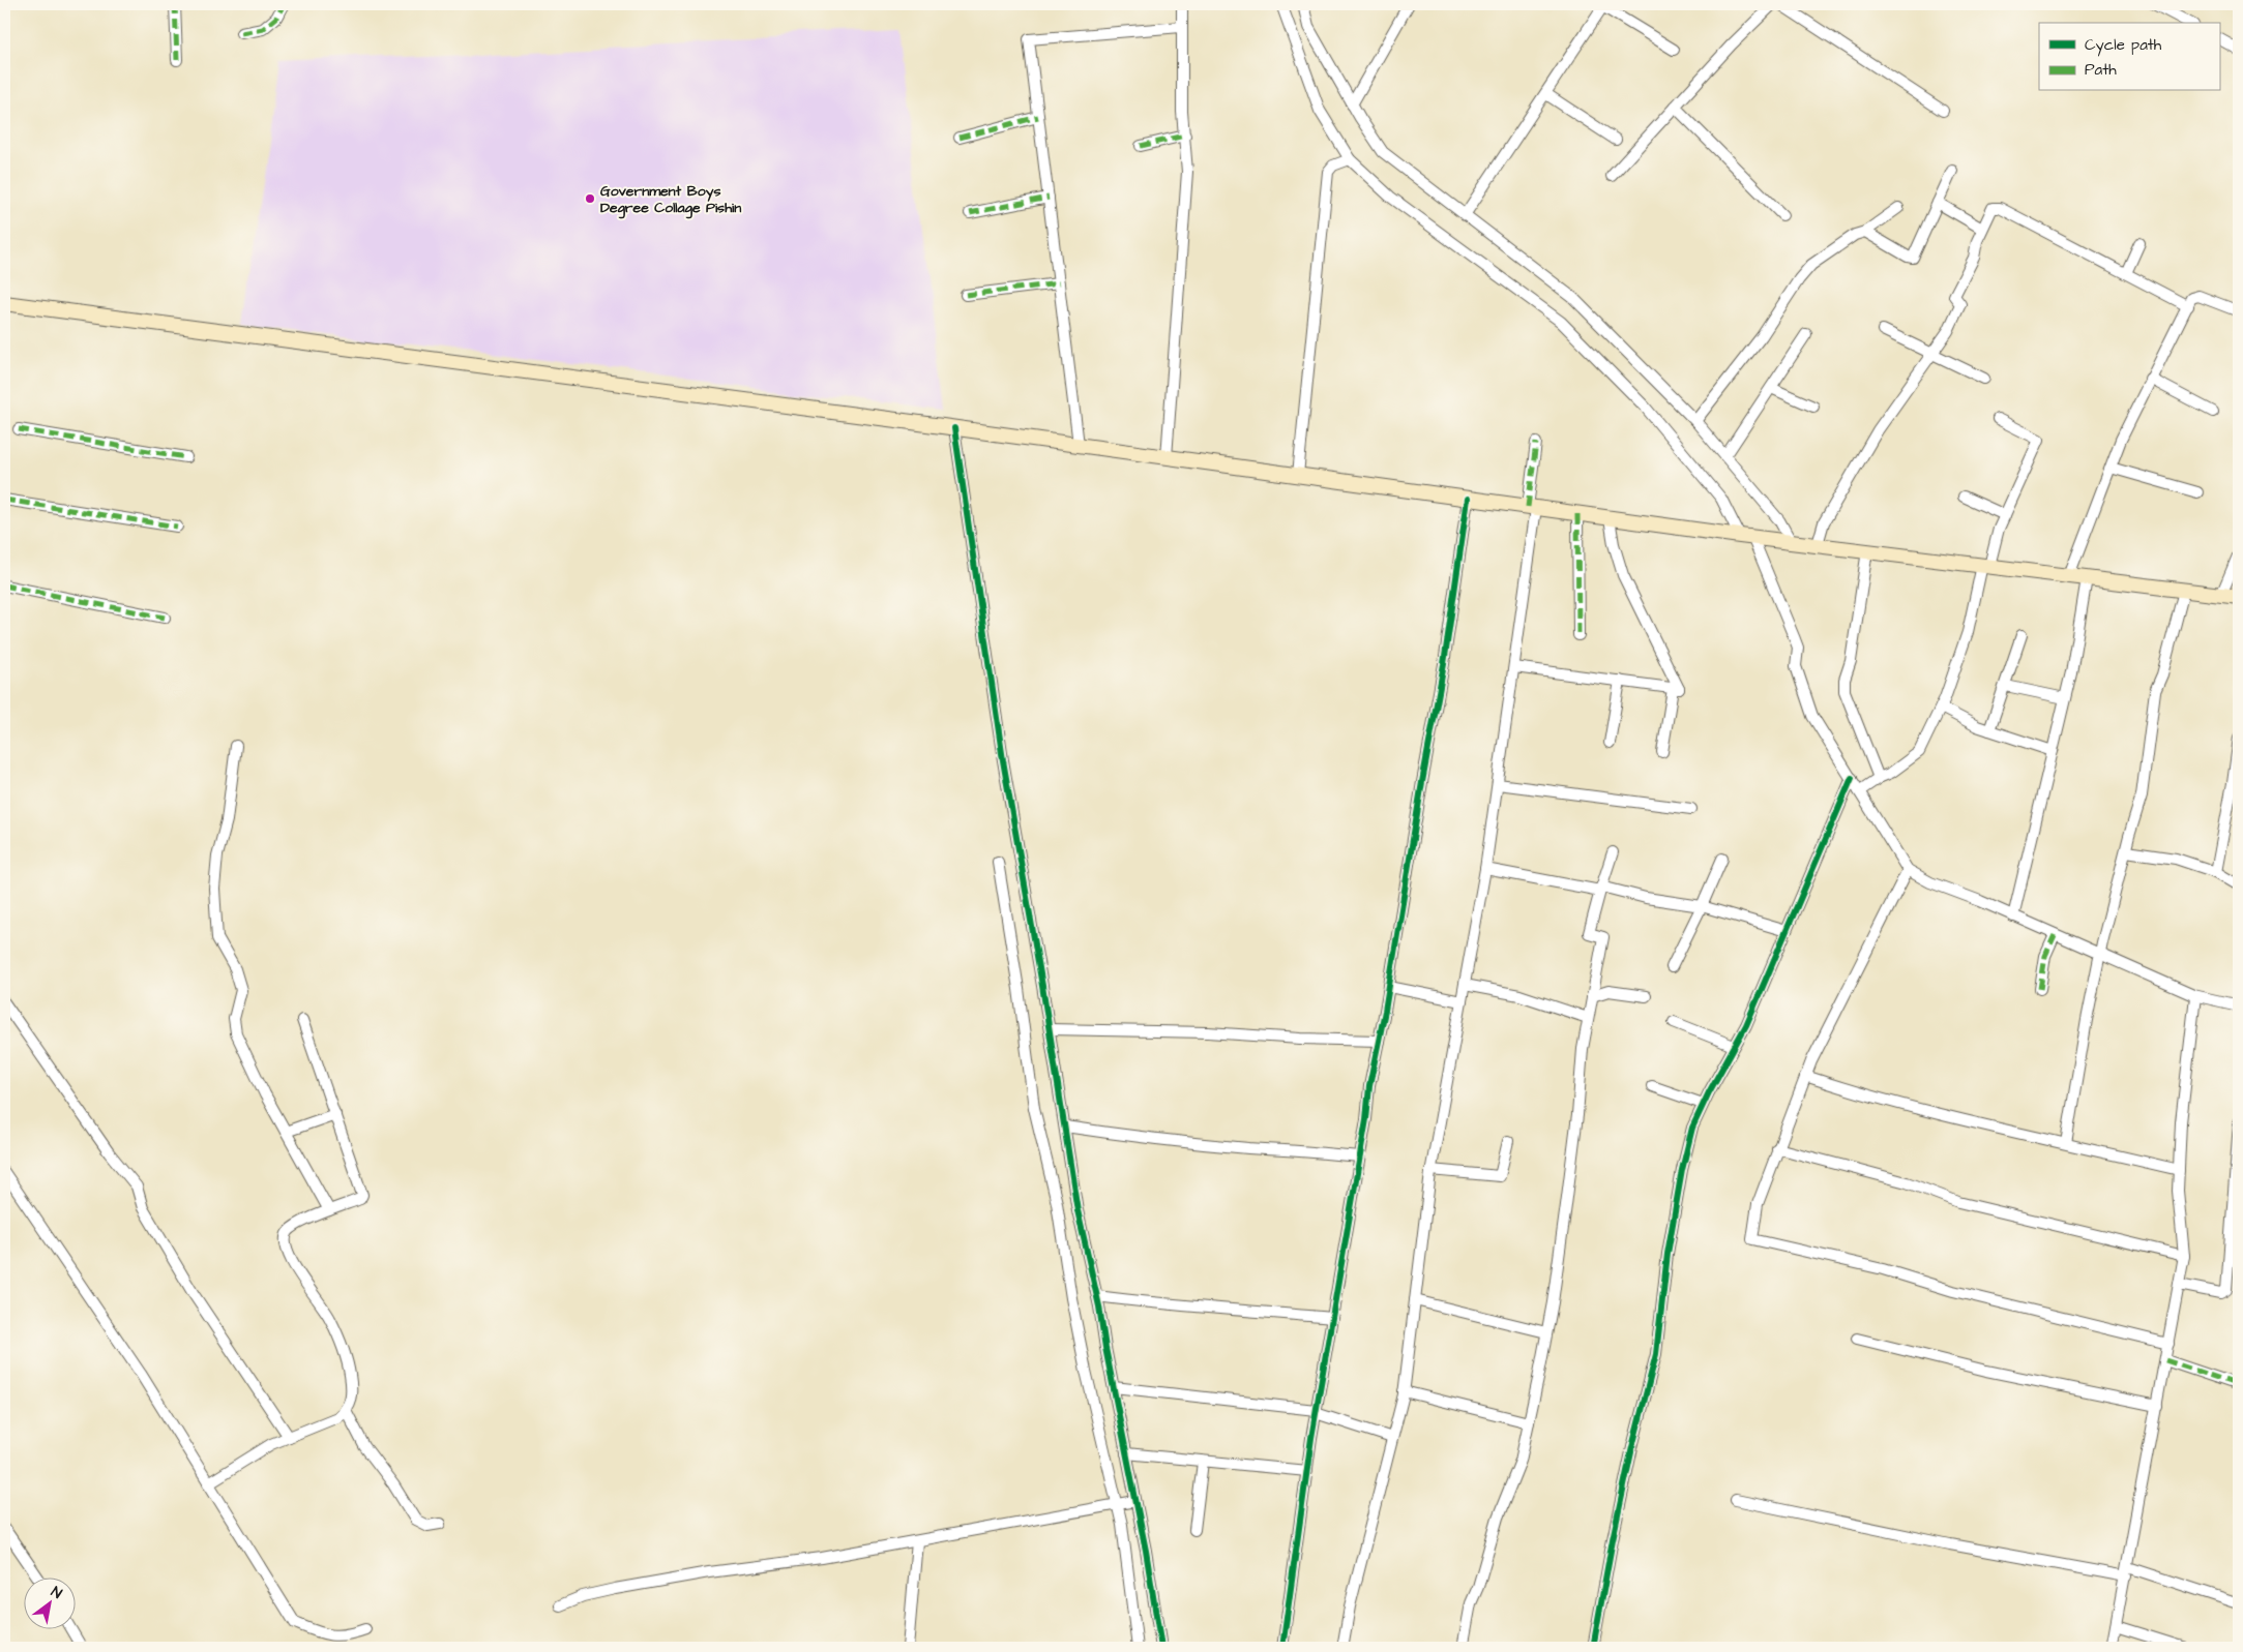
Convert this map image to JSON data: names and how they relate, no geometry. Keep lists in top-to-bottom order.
{
  "places": ["Government Boys Degree Collage Pishin"],
  "legend": ["Cycle path", "Path"],
  "north": "top right"
}
